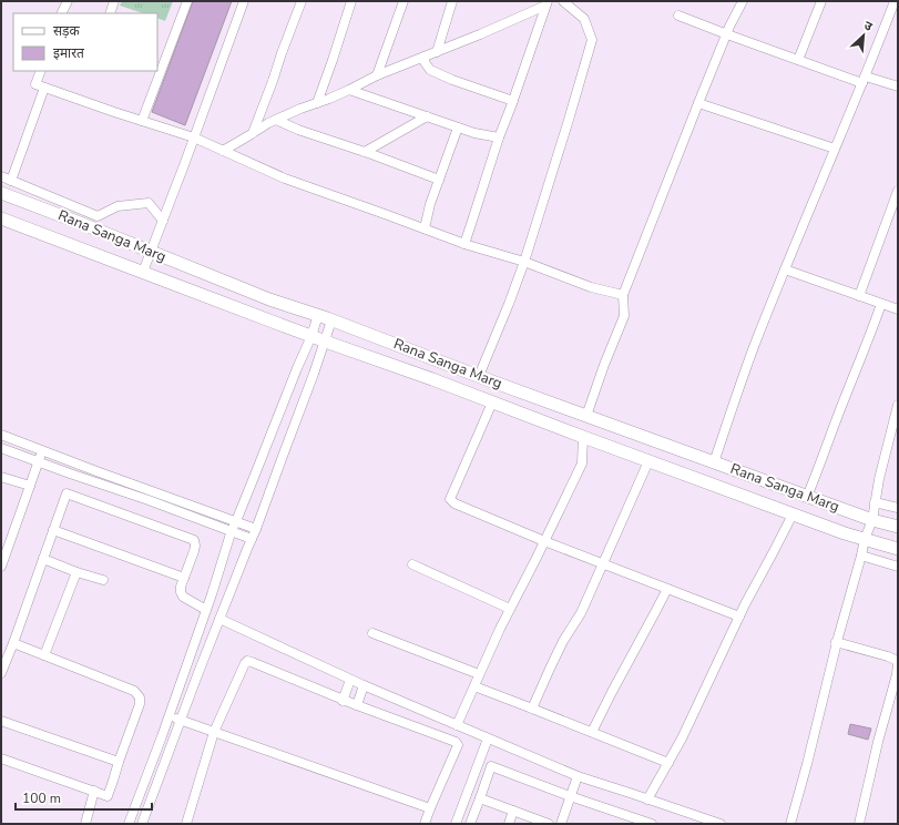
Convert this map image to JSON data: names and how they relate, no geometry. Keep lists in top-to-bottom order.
{
  "streets": {
    "main road": ["Rana Sanga Marg"]
  },
  "legend": ["सड़क", "इमारत"],
  "scale_bar": "100 m",
  "north": "top right"
}
